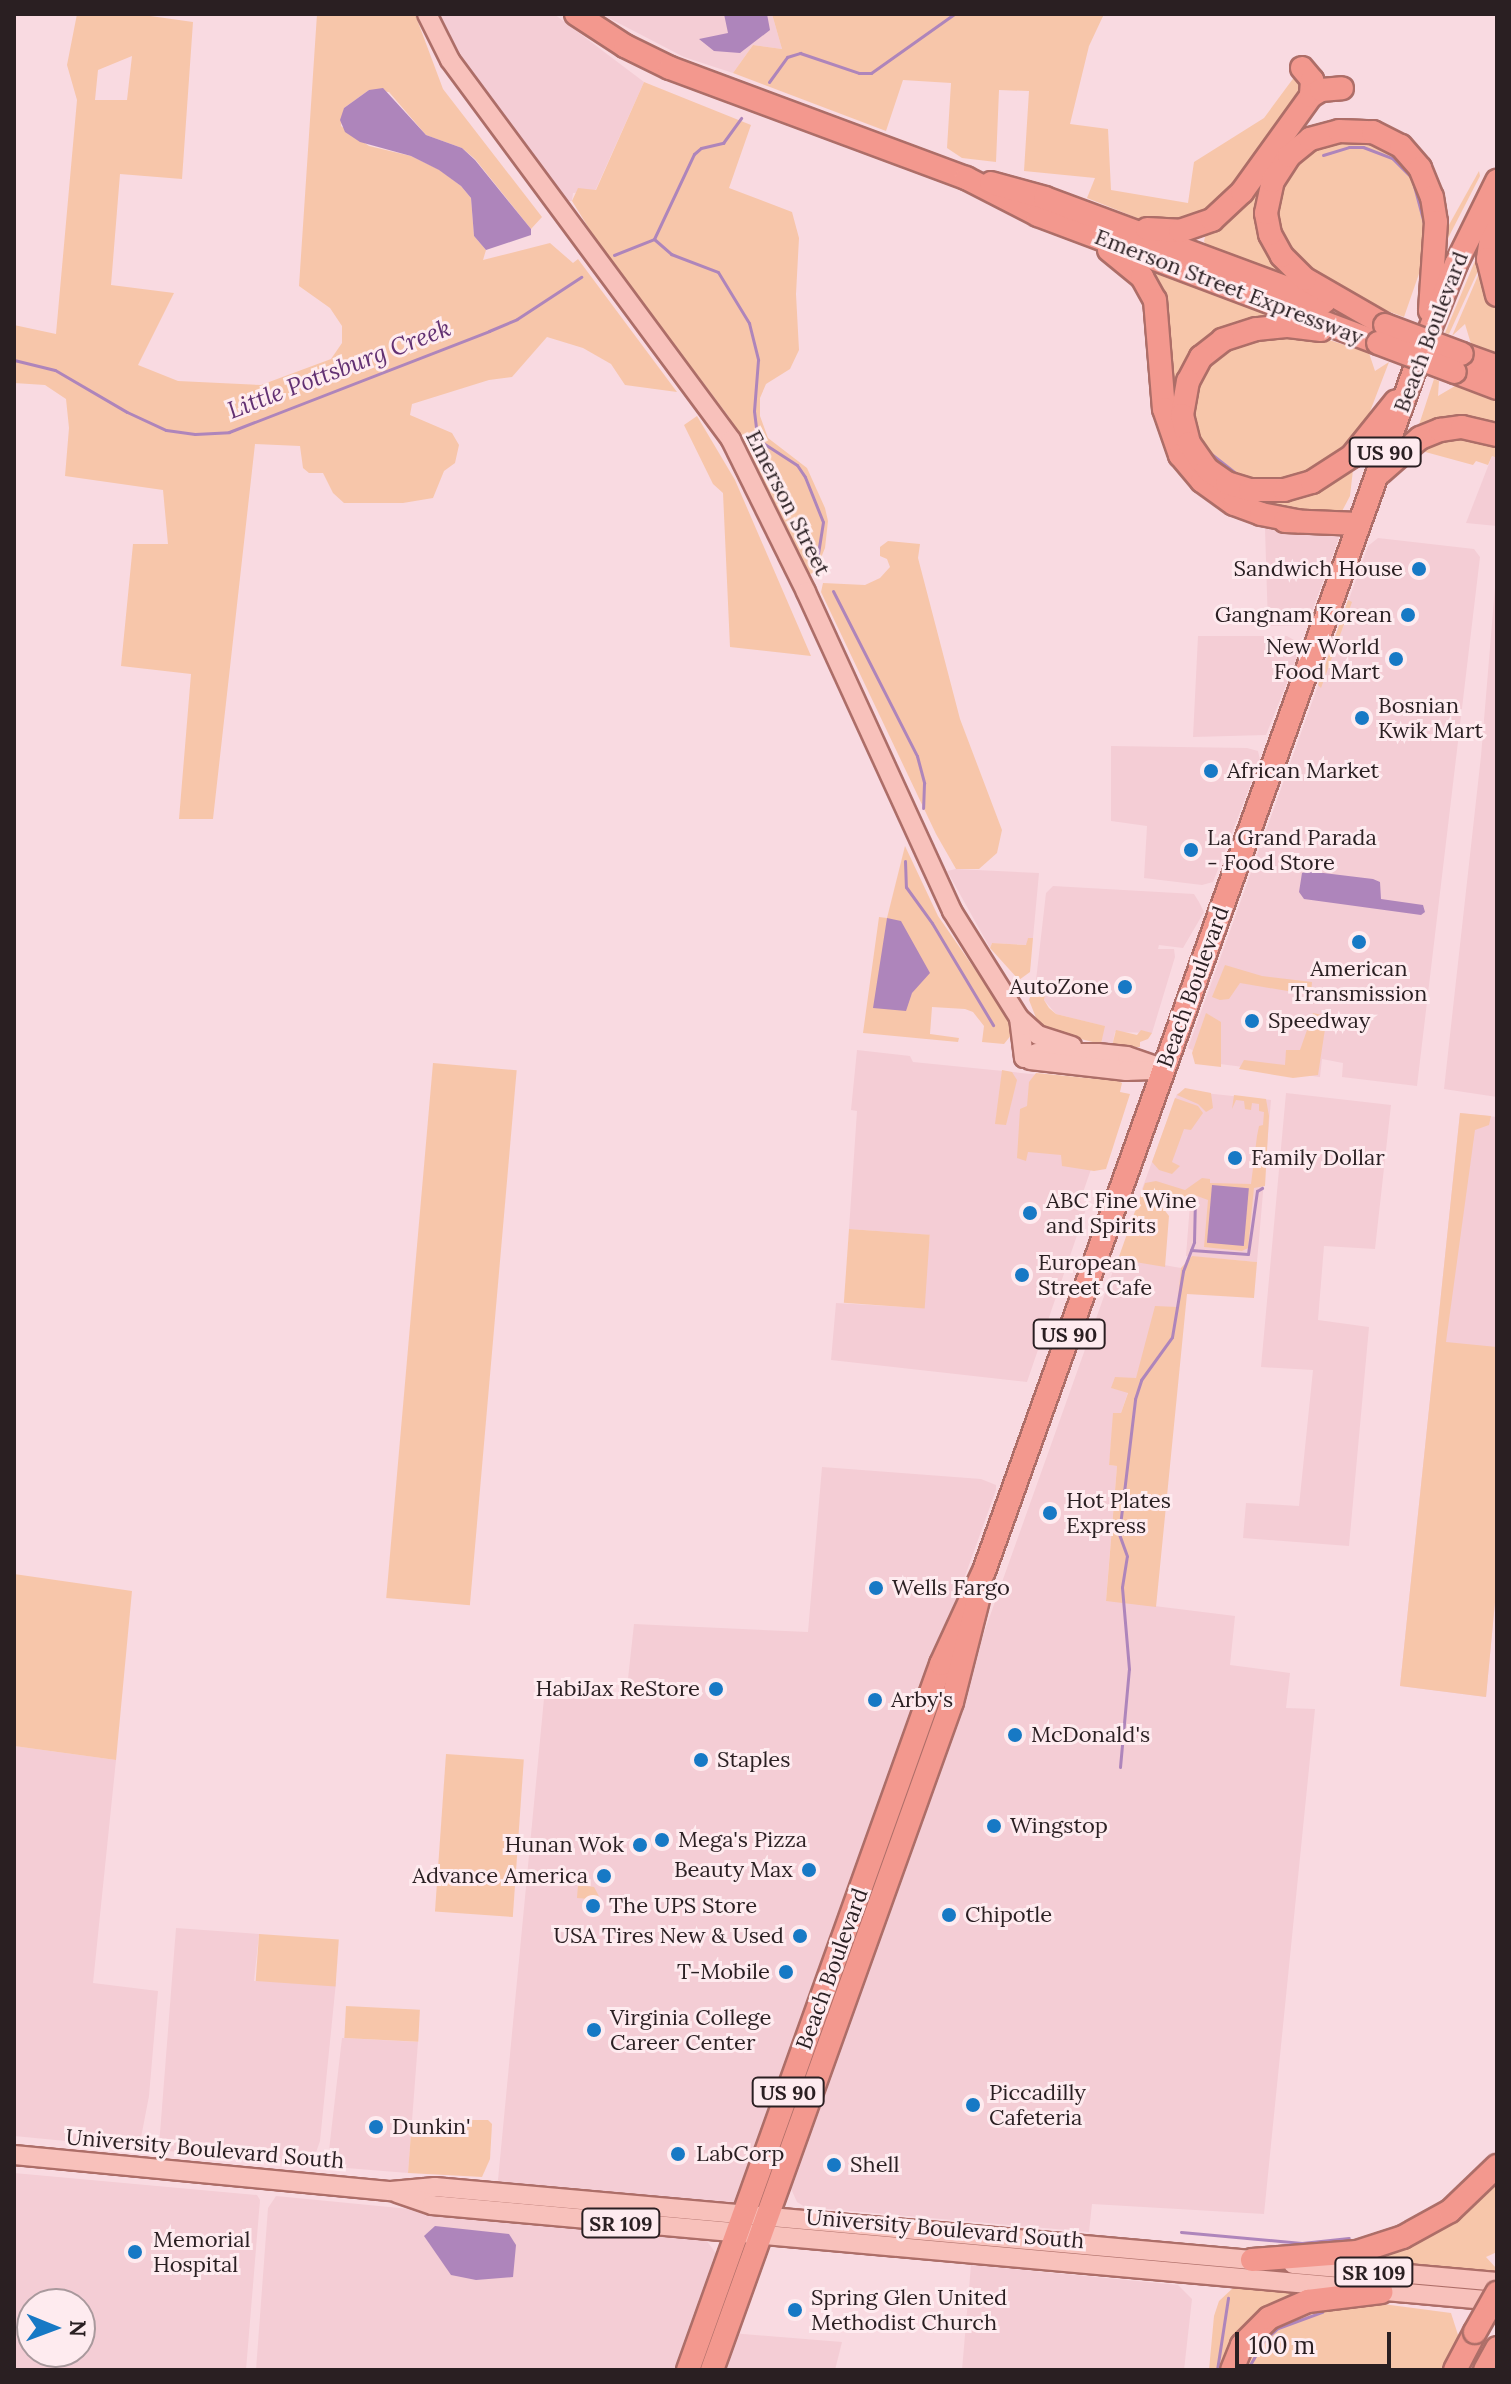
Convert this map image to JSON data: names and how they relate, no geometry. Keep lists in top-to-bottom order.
{
  "streets": {
    "highway": ["Emerson Street Expressway", "Beach Boulevard", "US 90"],
    "main road": ["Emerson Street", "University Boulevard South", "SR 109"]
  },
  "crossings": [
    ["Beach Boulevard", "University Boulevard South"]
  ],
  "water": ["Little Pottsburg Creek"],
  "places": [
    "Sandwich House",
    "Gangnam Korean",
    "New World Food Mart",
    "Bosnian Kwik Mart",
    "African Market",
    "La Grand Parada - Food Store",
    "American Transmission",
    "AutoZone",
    "Speedway",
    "Family Dollar",
    "ABC Fine Wine and Spirits",
    "European Street Cafe",
    "Hot Plates Express",
    "Wells Fargo",
    "HabiJax ReStore",
    "Arby's",
    "McDonald's",
    "Staples",
    "Wingstop",
    "Mega's Pizza",
    "Hunan Wok",
    "Beauty Max",
    "Advance America",
    "The UPS Store",
    "Chipotle",
    "USA Tires New & Used",
    "T-Mobile",
    "Virginia College Career Center",
    "Piccadilly Cafeteria",
    "Dunkin'",
    "LabCorp",
    "Shell",
    "Memorial Hospital",
    "Spring Glen United Methodist Church"
  ],
  "scale_bar": "100 m",
  "north": "right"
}
